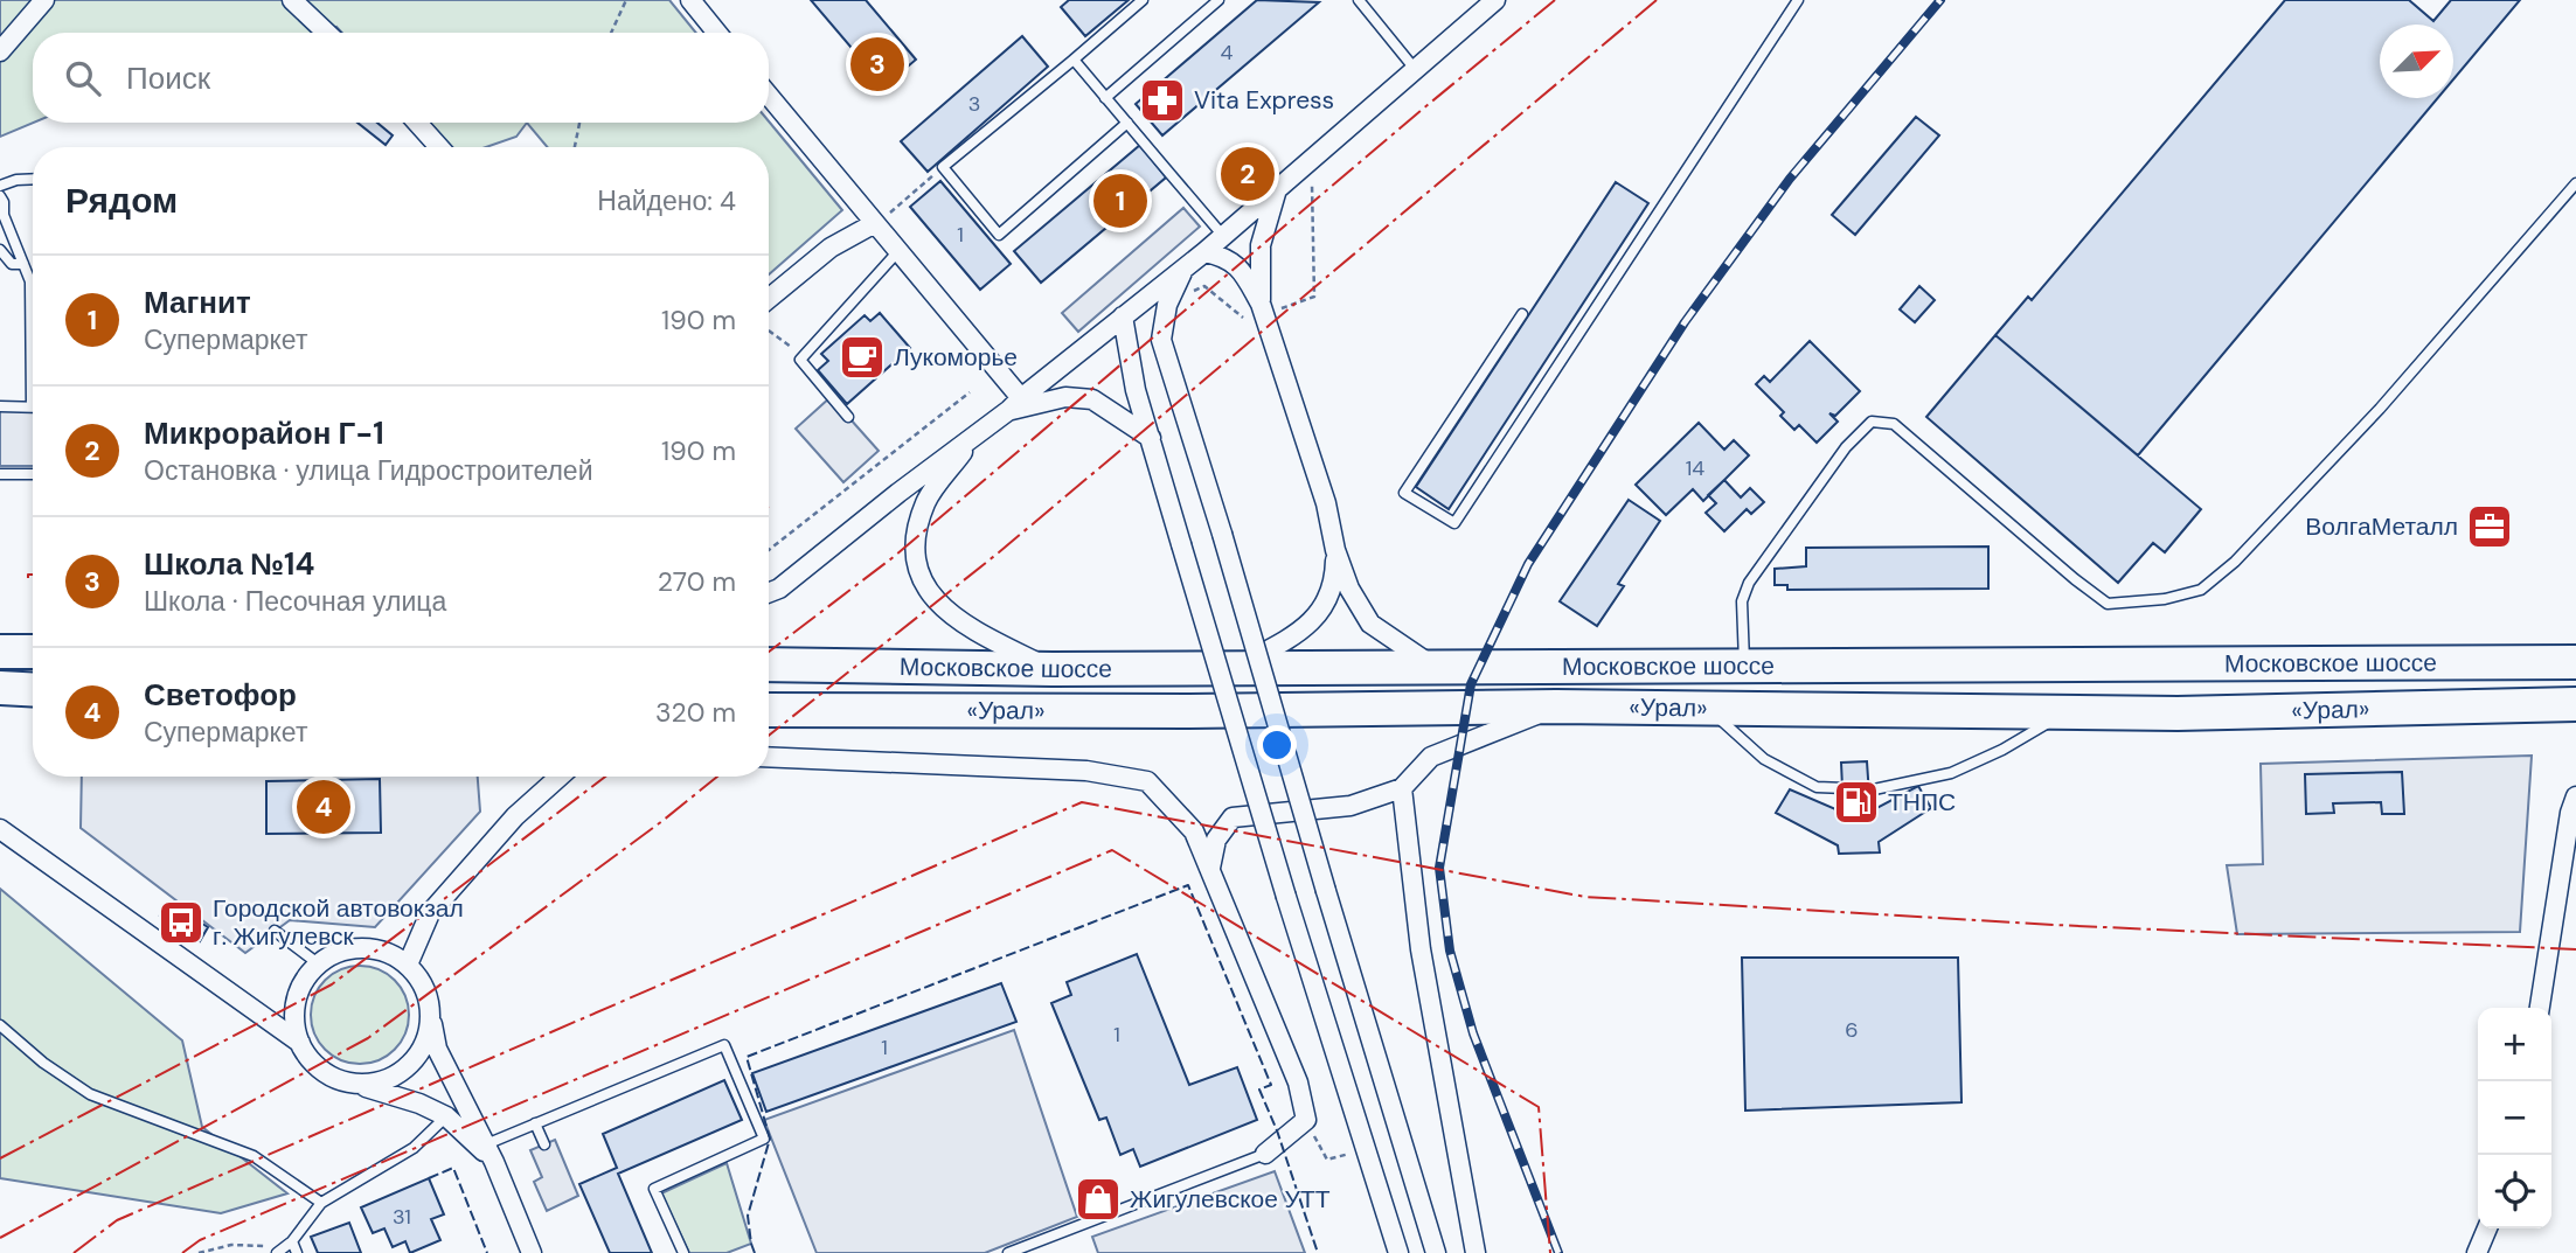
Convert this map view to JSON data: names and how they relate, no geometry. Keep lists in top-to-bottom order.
{
  "streets": {
    "highway": ["Московское шоссе", "«Урал»"]
  },
  "places": {
    "pharmacy": ["Vita Express"],
    "cafe": ["Лукоморье"],
    "office": ["ВолгаМеталл"],
    "fuel station": ["ТНПС"],
    "bus stop": ["Городской автовокзал г. Жигулевск"],
    "shop": ["Жигулевское УТТ"]
  },
  "house_numbers": [
    "4",
    "3",
    "1",
    "14",
    "6",
    "1",
    "1",
    "31"
  ],
  "north": "top right",
  "page": {
    "pins": [
      "3",
      "2",
      "1",
      "4"
    ],
    "search": "Поиск",
    "heading": ["Рядом", "Найдено: 4"],
    "list": [
      {
        "mark": "1",
        "name": "Магнит",
        "note": "Супермаркет",
        "value": "190 m"
      },
      {
        "mark": "2",
        "name": "Микрорайон Г-1",
        "note": "Остановка · улица Гидростроителей",
        "value": "190 m"
      },
      {
        "mark": "3",
        "name": "Школа №14",
        "note": "Школа · Песочная улица",
        "value": "270 m"
      },
      {
        "mark": "4",
        "name": "Светофор",
        "note": "Супермаркет",
        "value": "320 m"
      }
    ],
    "map_buttons": ["+", "−"]
  }
}
